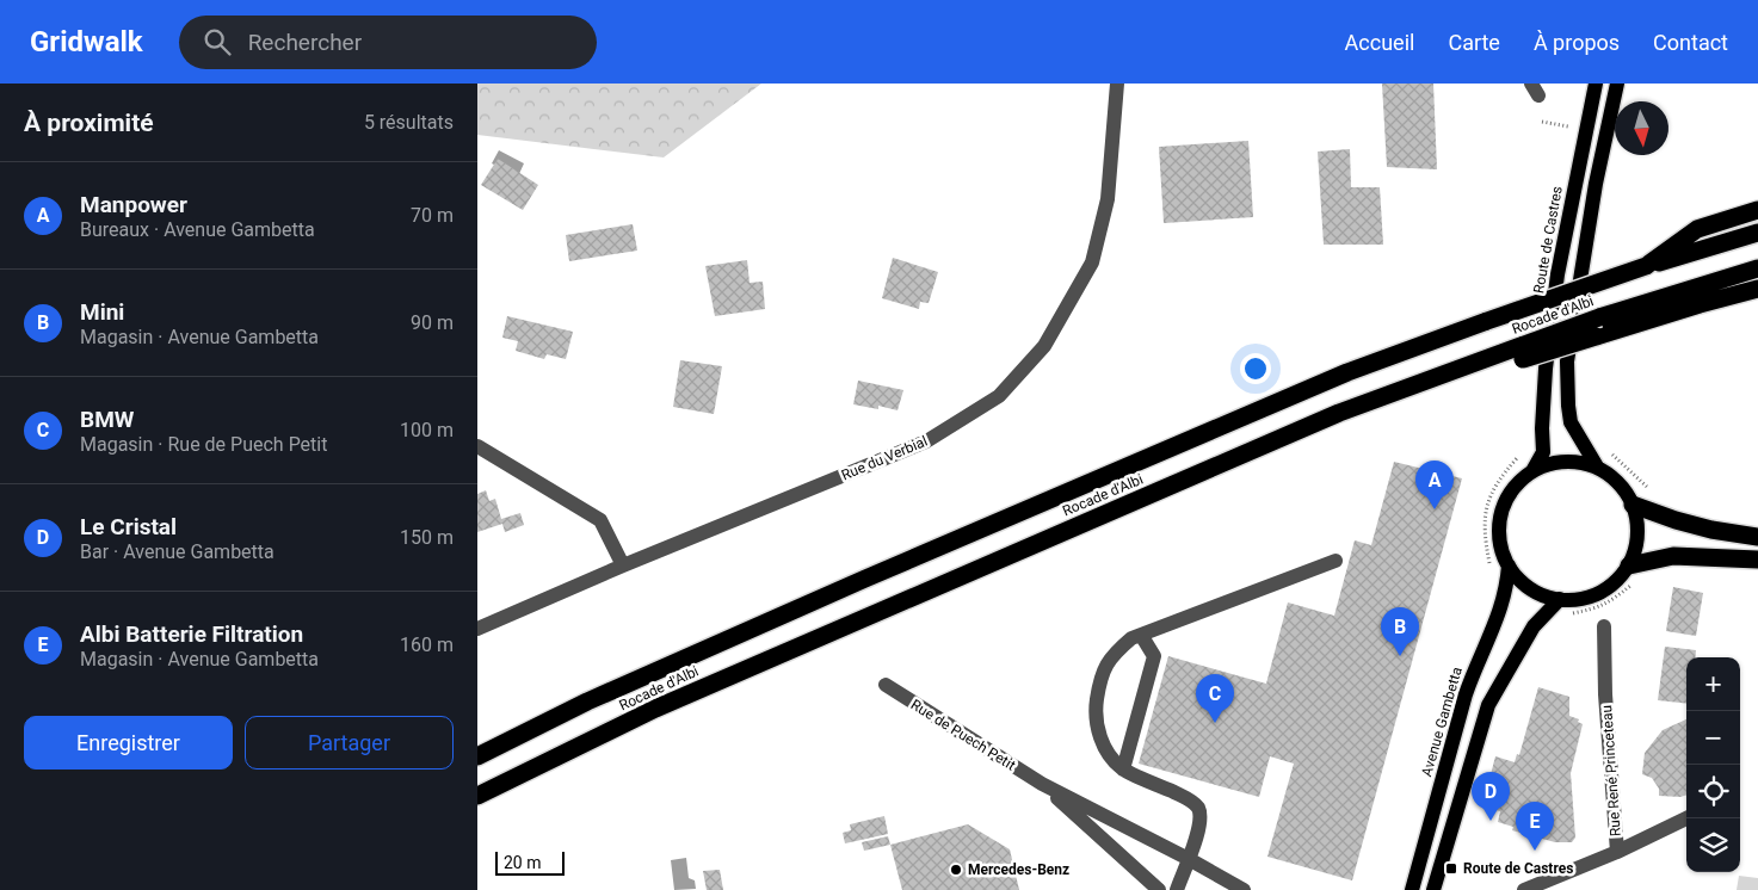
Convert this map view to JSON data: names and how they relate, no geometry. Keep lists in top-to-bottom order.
{
  "streets": {
    "highway": ["Rocade d'Albi"],
    "main road": ["Route de Castres", "Avenue Gambetta"],
    "street": ["Rue du Verbial", "Rue de Puech Petit", "Rue René Princeteau"]
  },
  "crossings": [
    ["Route de Castres", "Avenue Gambetta"]
  ],
  "places": {
    "transit": ["Route de Castres"],
    "other": ["Mercedes-Benz"]
  },
  "scale_bar": "20 m",
  "north": "bottom",
  "page": {
    "header": "Gridwalk",
    "search": "Rechercher",
    "nav": [
      "Accueil",
      "Carte",
      "À propos",
      "Contact"
    ],
    "heading": ["À proximité", "5 résultats"],
    "list": [
      {
        "mark": "A",
        "name": "Manpower",
        "note": "Bureaux · Avenue Gambetta",
        "value": "70 m"
      },
      {
        "mark": "B",
        "name": "Mini",
        "note": "Magasin · Avenue Gambetta",
        "value": "90 m"
      },
      {
        "mark": "C",
        "name": "BMW",
        "note": "Magasin · Rue de Puech Petit",
        "value": "100 m"
      },
      {
        "mark": "D",
        "name": "Le Cristal",
        "note": "Bar · Avenue Gambetta",
        "value": "150 m"
      },
      {
        "mark": "E",
        "name": "Albi Batterie Filtration",
        "note": "Magasin · Avenue Gambetta",
        "value": "160 m"
      }
    ],
    "pins": [
      "A",
      "B",
      "C",
      "D",
      "E"
    ],
    "map_buttons": ["+", "−"],
    "buttons": ["Enregistrer", "Partager"],
    "scale": "20 m"
  }
}
